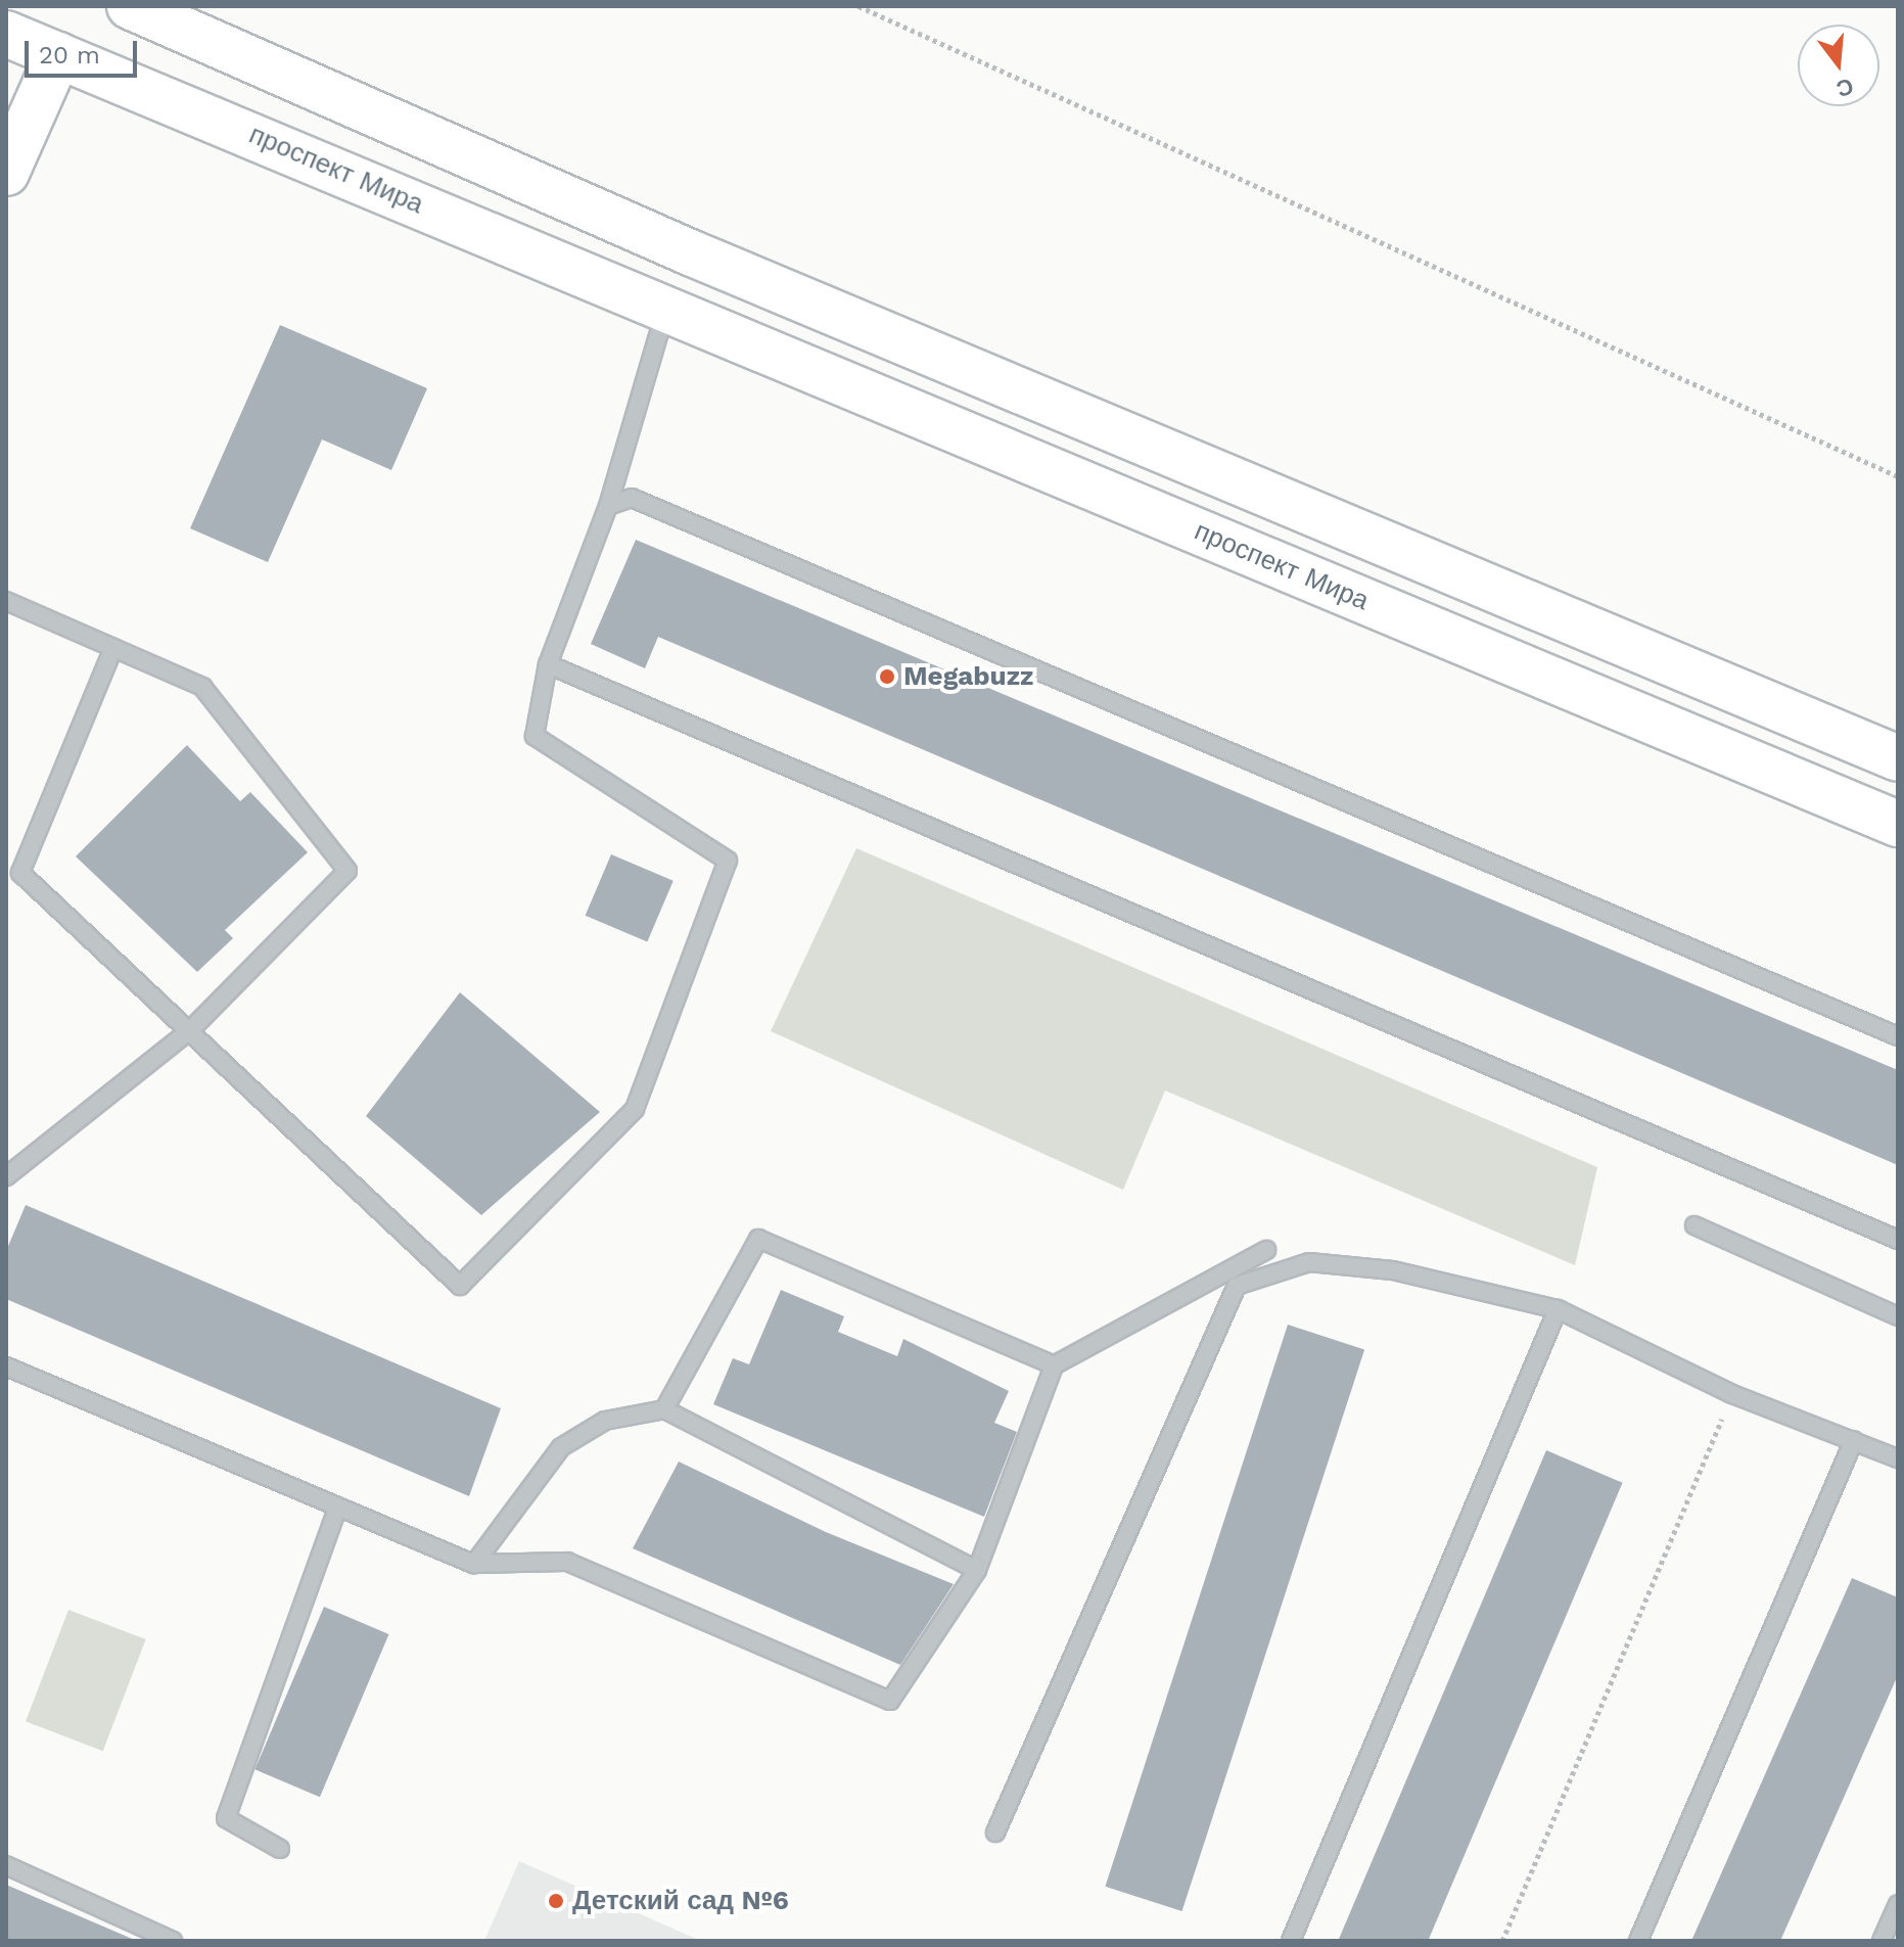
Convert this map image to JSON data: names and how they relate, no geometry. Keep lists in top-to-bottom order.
{
  "streets": {
    "main road": ["проспект Мира"]
  },
  "places": ["Megabuzz", "Детский сад №6"],
  "scale_bar": "20 m",
  "north": "bottom"
}
